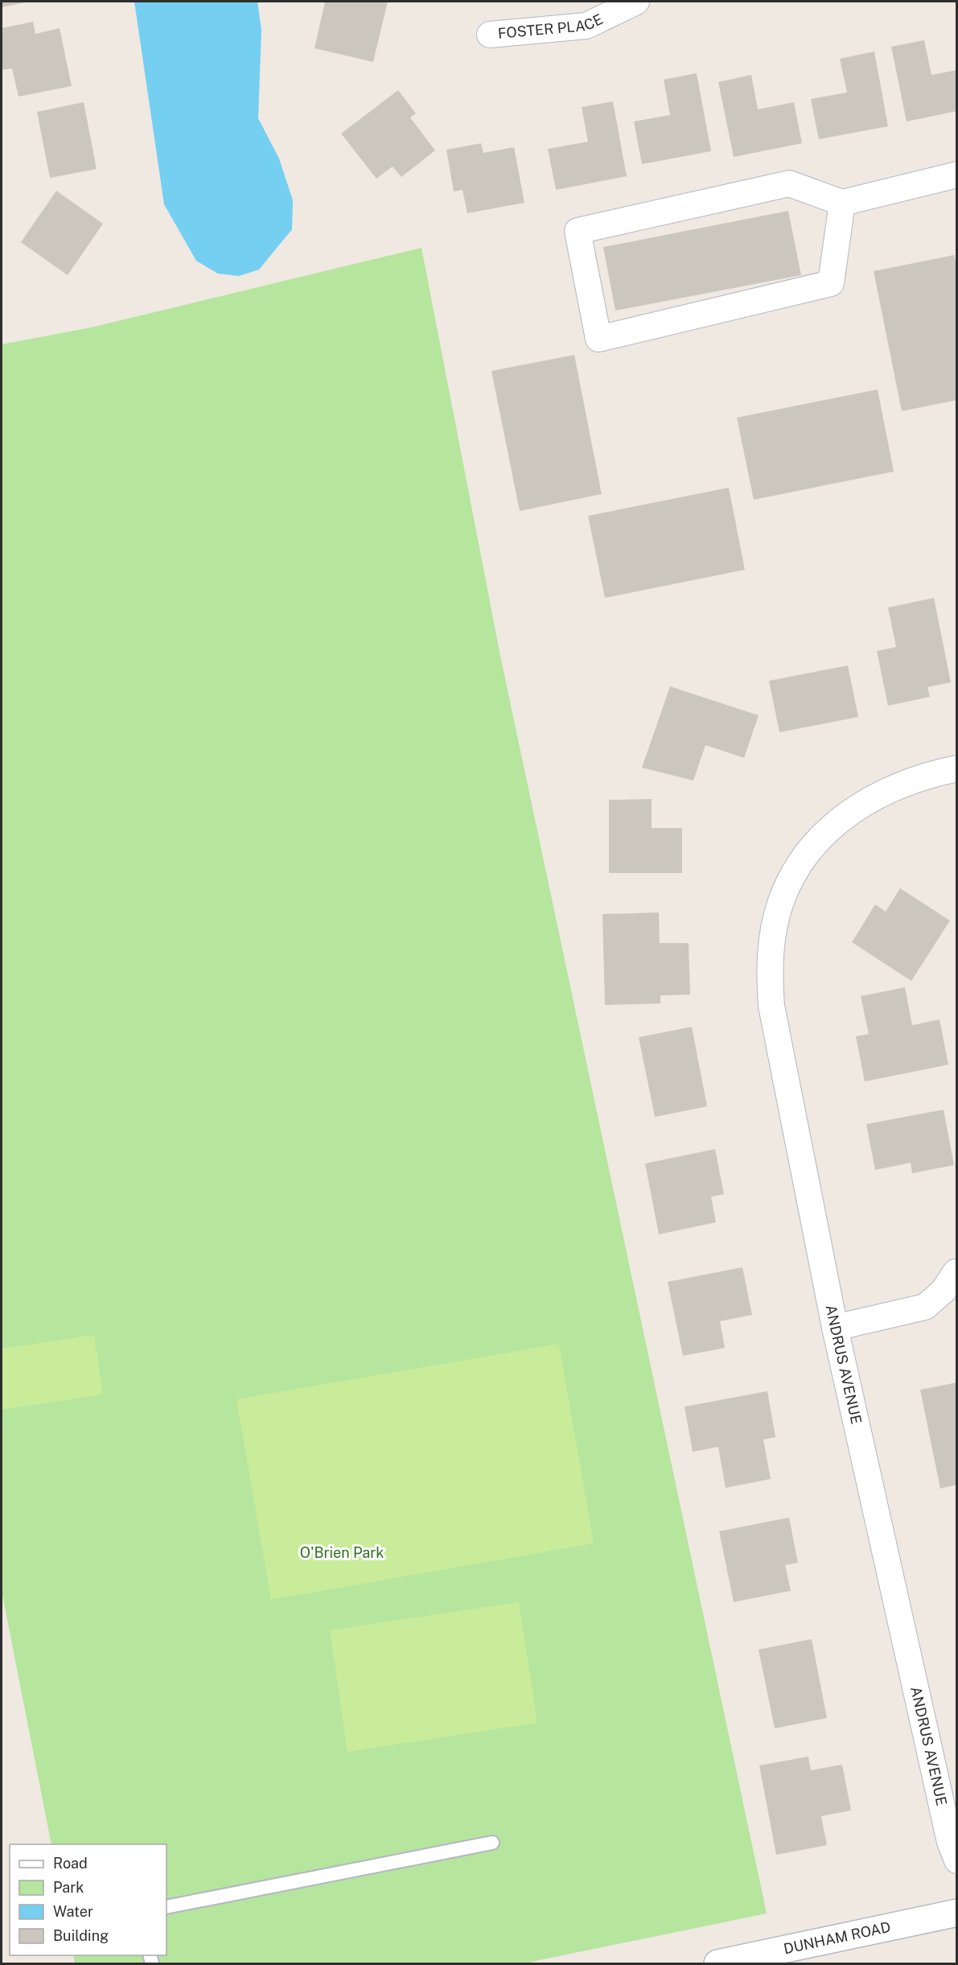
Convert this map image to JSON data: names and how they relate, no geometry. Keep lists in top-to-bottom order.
{
  "streets": {
    "street": ["FOSTER PLACE", "ANDRUS AVENUE", "DUNHAM ROAD"]
  },
  "parks": ["O'Brien Park"],
  "legend": [
    "Road",
    "Park",
    "Water",
    "Building"
  ]
}
